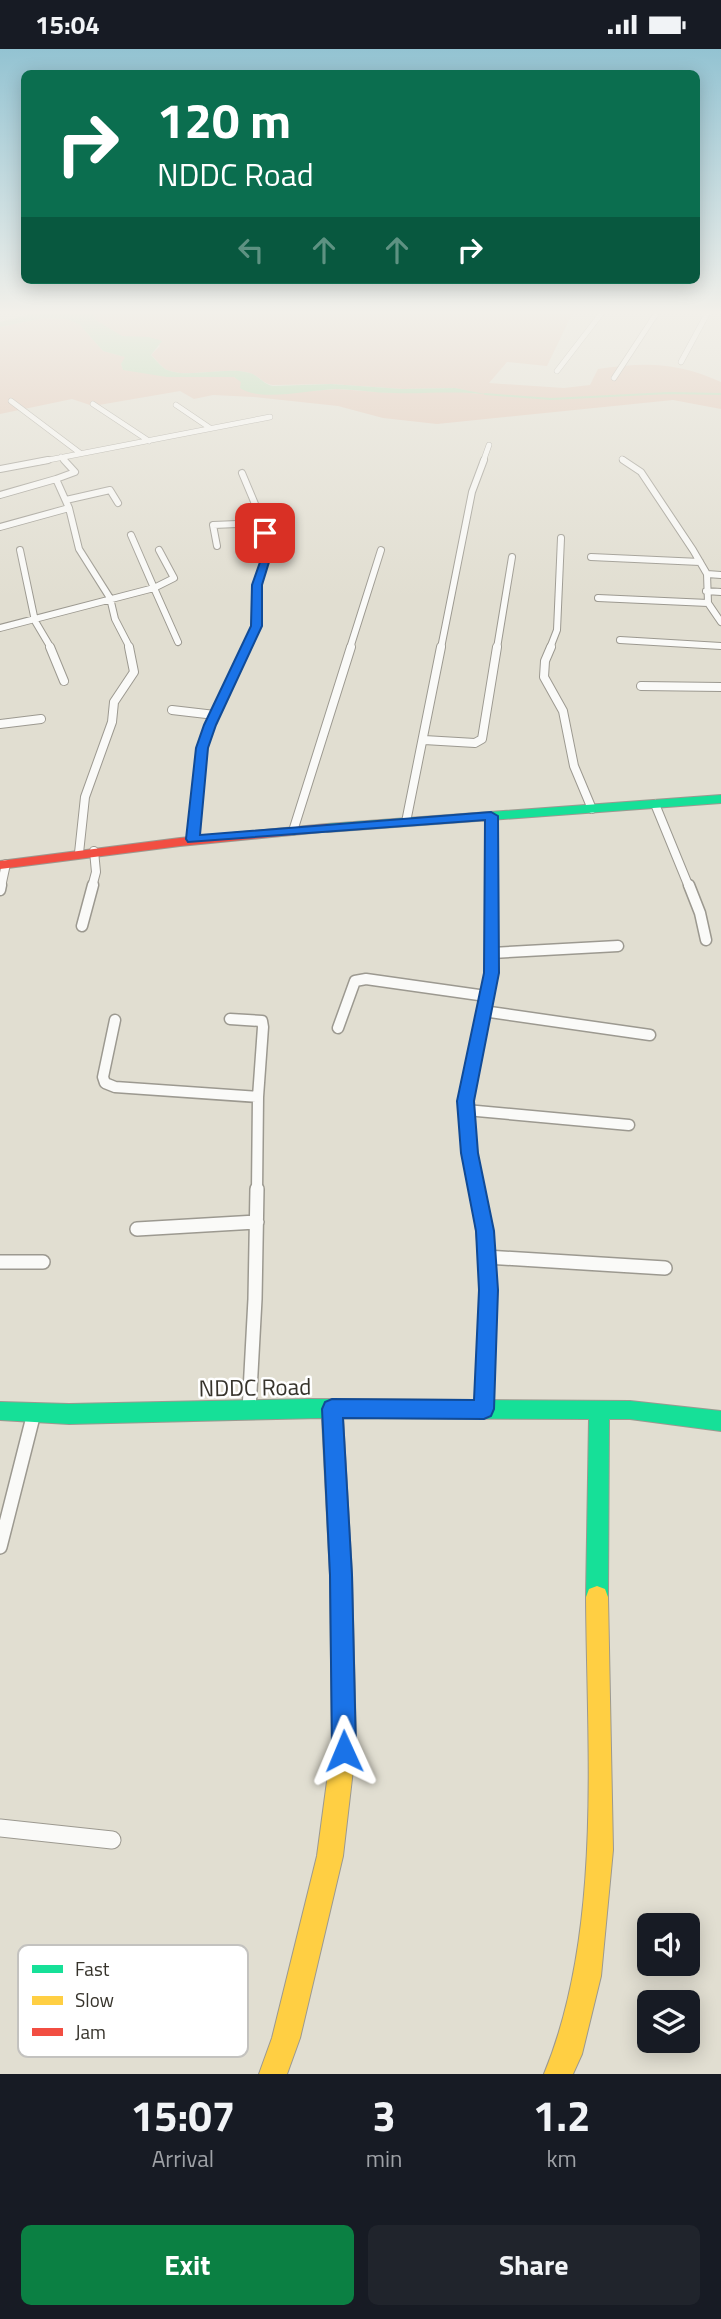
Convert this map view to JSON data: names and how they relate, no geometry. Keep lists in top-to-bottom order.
{
  "streets": {
    "street": ["NDDC Road"]
  },
  "legend": ["Fast", "Slow", "Jam"],
  "page": {
    "status": "15:04",
    "turn": ["120 m", "NDDC Road"],
    "eta": [
      "15:07",
      "Arrival",
      "3",
      "min",
      "1.2",
      "km"
    ],
    "buttons": ["Exit", "Share"]
  }
}
